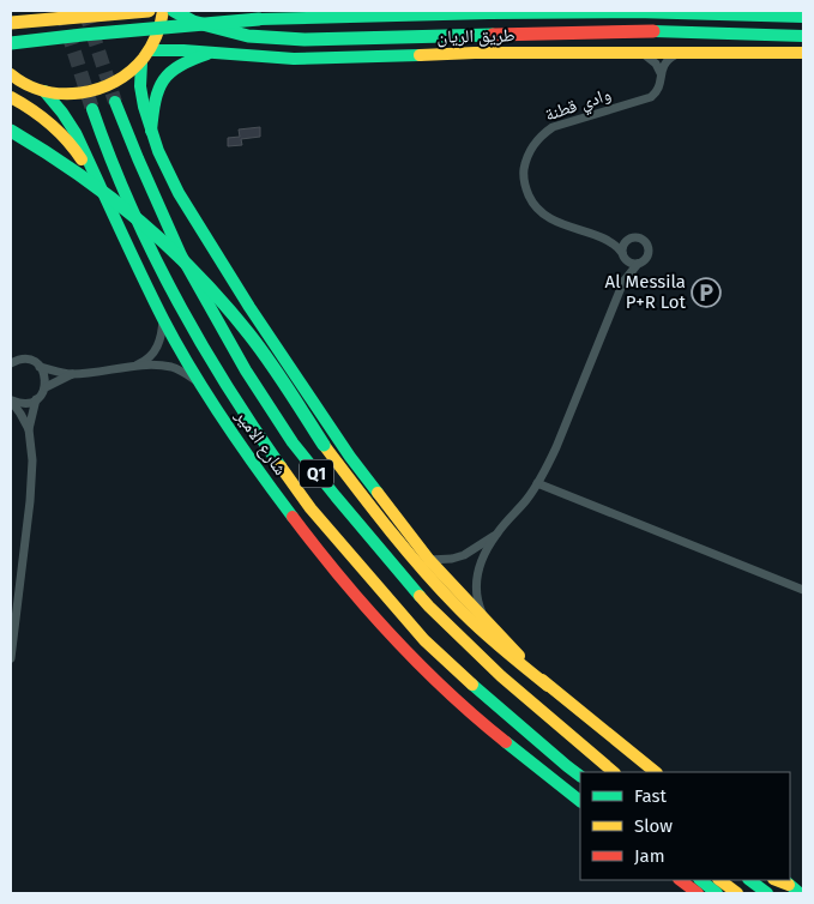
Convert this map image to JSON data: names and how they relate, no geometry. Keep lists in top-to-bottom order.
{
  "streets": {
    "main road": ["طريق الريان", "شارع الامير", "Q1"],
    "street": ["وادي قطنة"]
  },
  "crossings": [
    ["طريق الريان", "وادي قطنة"]
  ],
  "places": {
    "parking": ["Al Messila P+R Lot"]
  },
  "legend": ["Fast", "Slow", "Jam"]
}
